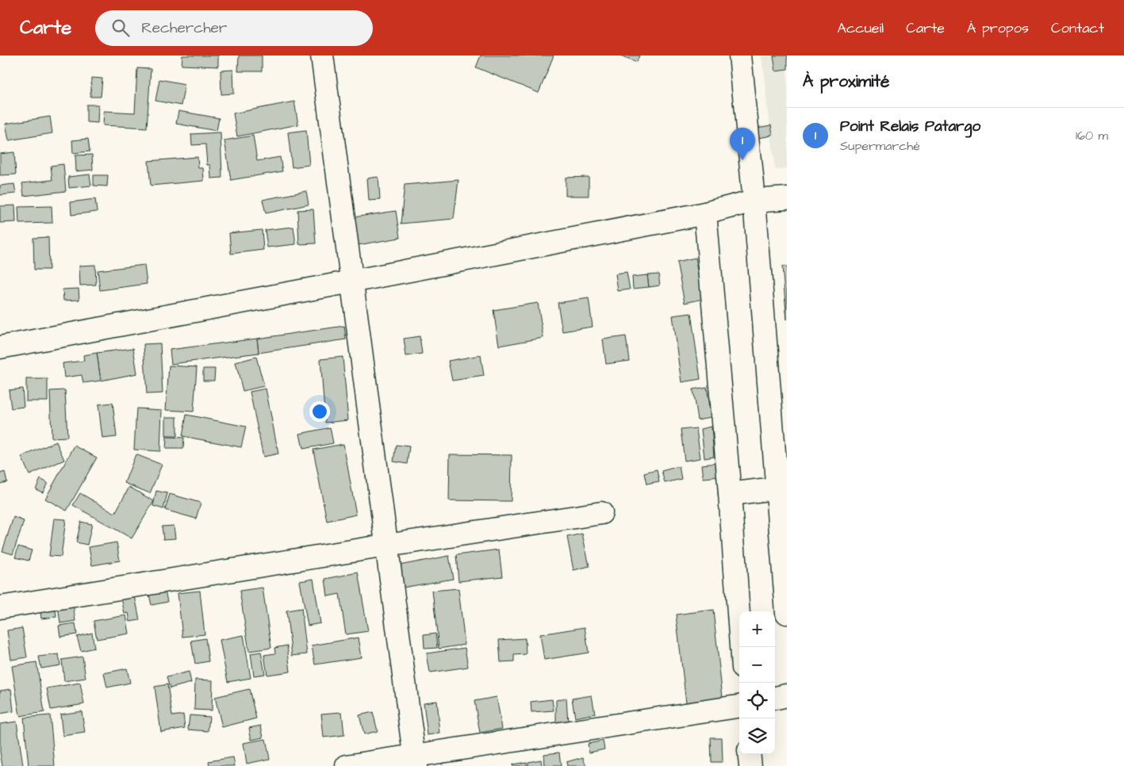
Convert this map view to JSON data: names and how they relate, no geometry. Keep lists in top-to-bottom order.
{
  "page": {
    "header": "Carte",
    "search": "Rechercher",
    "nav": [
      "Accueil",
      "Carte",
      "À propos",
      "Contact"
    ],
    "heading": "À proximité",
    "list": [
      {
        "mark": "1",
        "name": "Point Relais Patargo",
        "note": "Supermarché",
        "value": "160 m"
      }
    ],
    "pins": "1",
    "map_buttons": ["+", "−"]
  }
}
